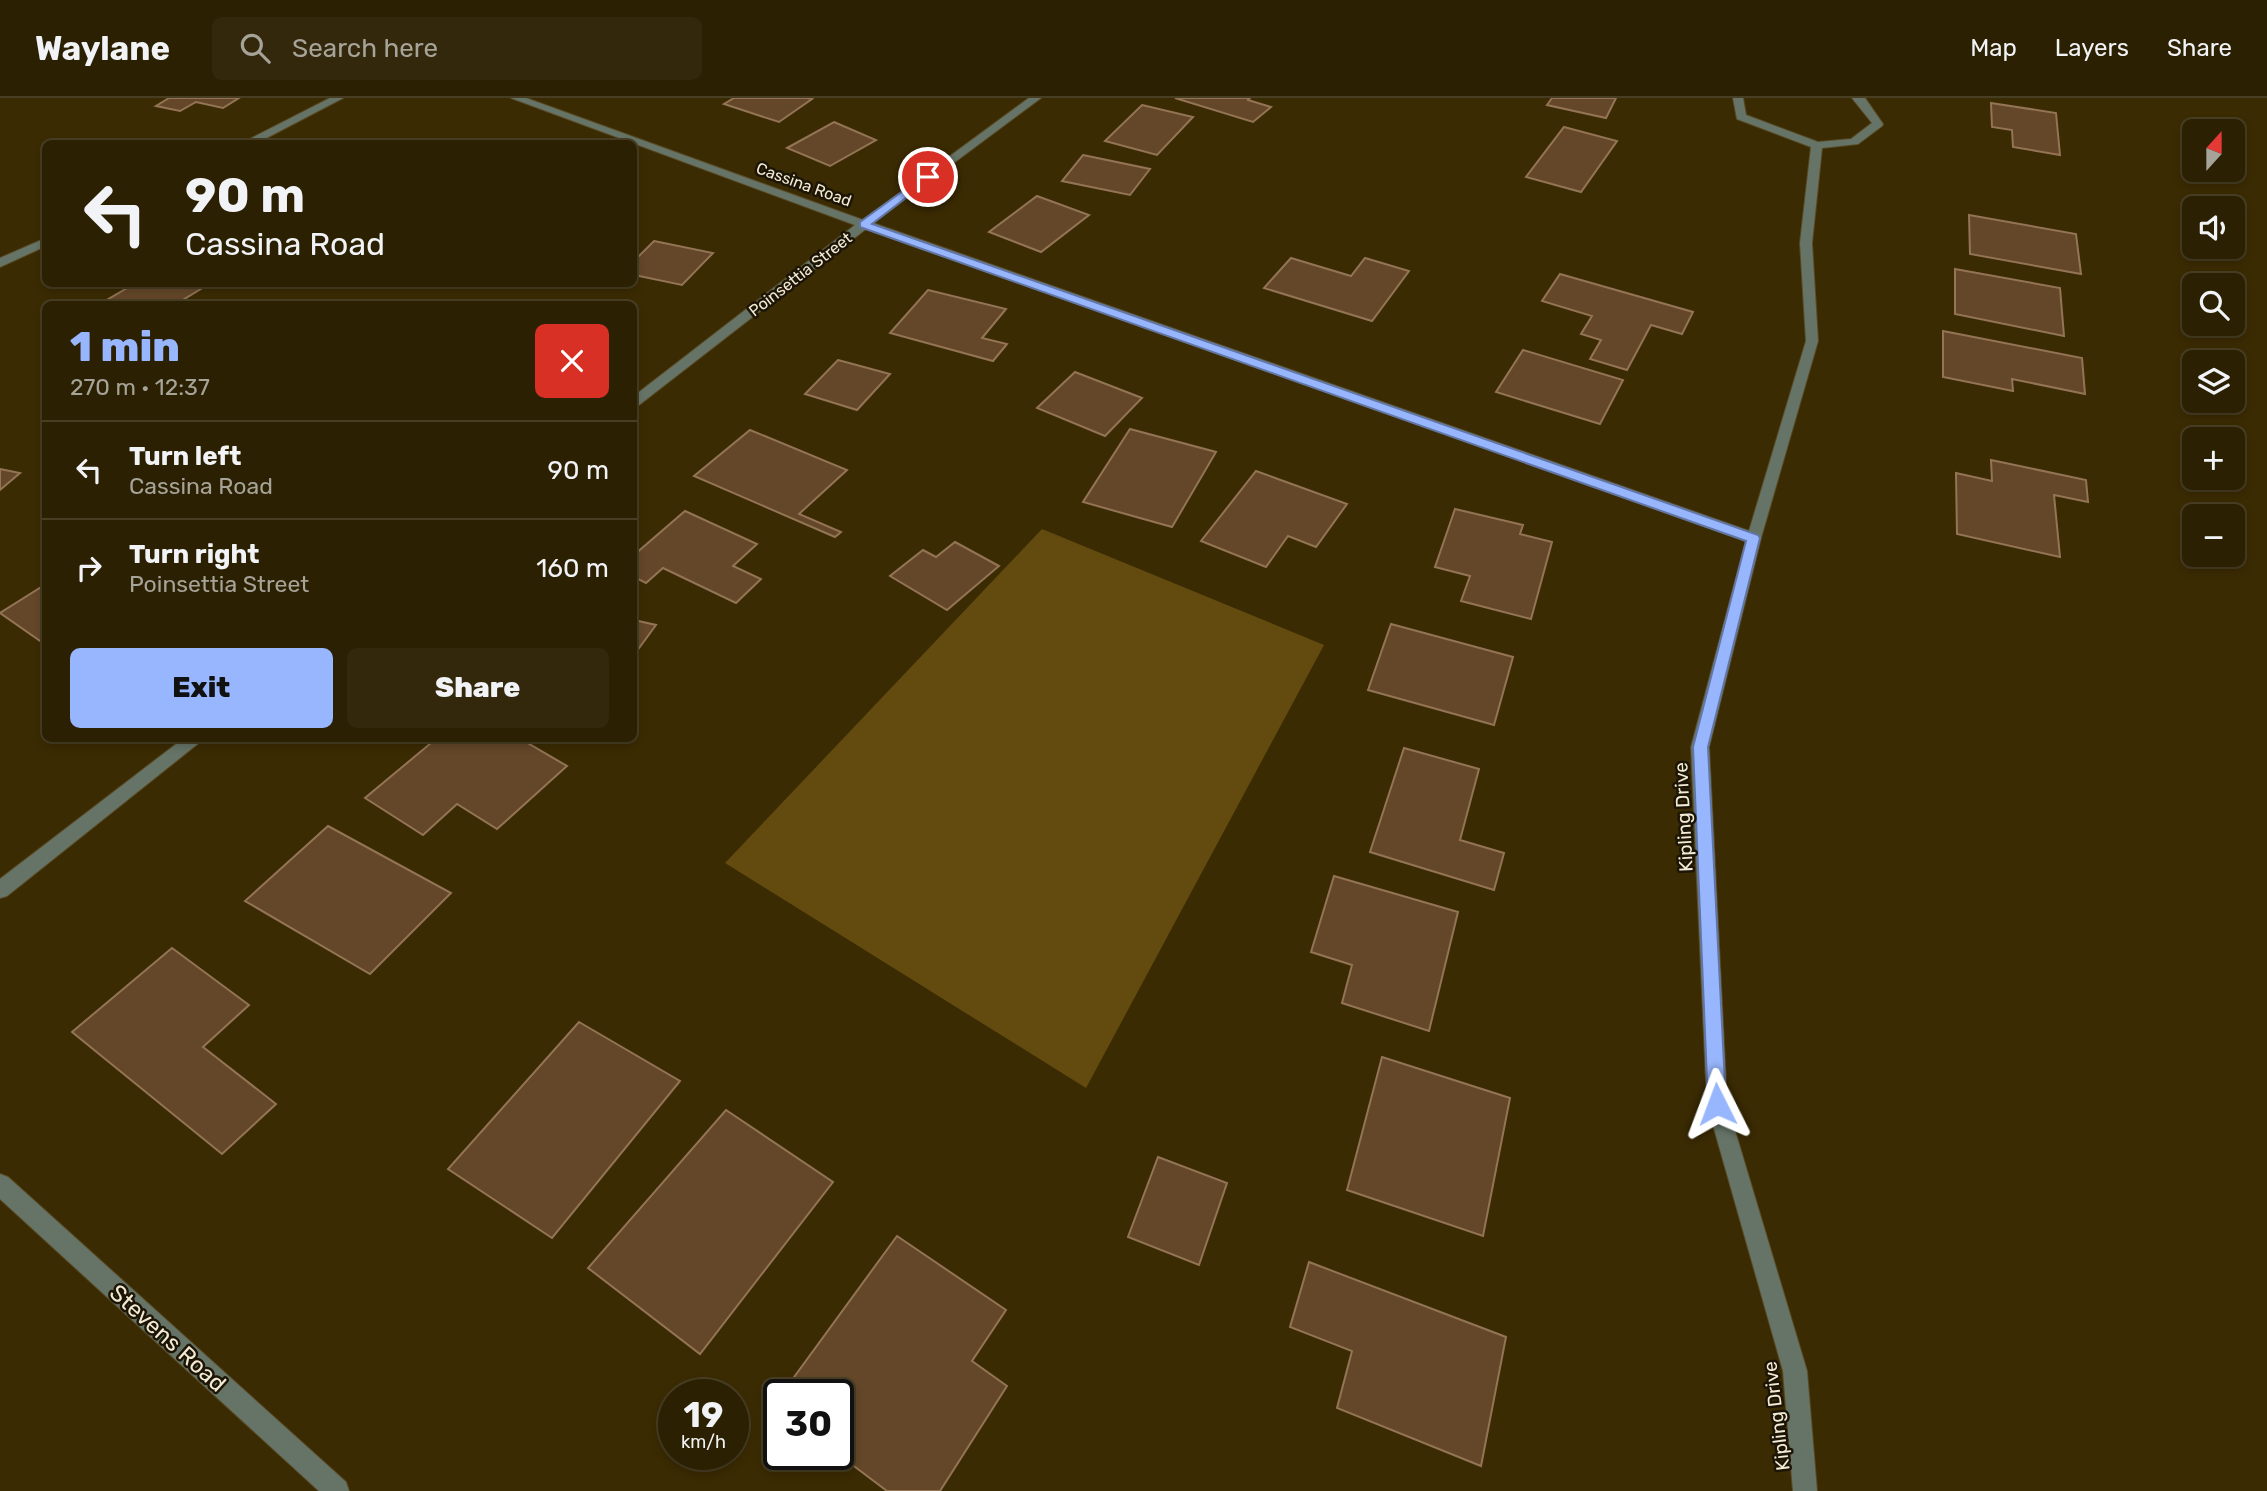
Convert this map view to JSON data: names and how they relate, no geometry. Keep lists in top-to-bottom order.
{
  "streets": {
    "street": [
      "Cassina Road",
      "Poinsettia Street",
      "Kipling Drive",
      "Stevens Road"
    ]
  },
  "crossings": [
    ["Cassina Road", "Poinsettia Street"],
    ["Cassina Road", "Kipling Drive"]
  ],
  "north": "top",
  "page": {
    "header": "Waylane",
    "search": "Search here",
    "nav": ["Map", "Layers", "Share"],
    "map_buttons": ["+", "−"],
    "turn": ["90 m", "Cassina Road"],
    "heading": ["1 min", "270 m · 12:37"],
    "list": [
      {
        "name": "Turn left",
        "note": "Cassina Road",
        "value": "90 m"
      },
      {
        "name": "Turn right",
        "note": "Poinsettia Street",
        "value": "160 m"
      }
    ],
    "buttons": ["Exit", "Share"],
    "speed": "19 km/h",
    "limit": "30"
  }
}
